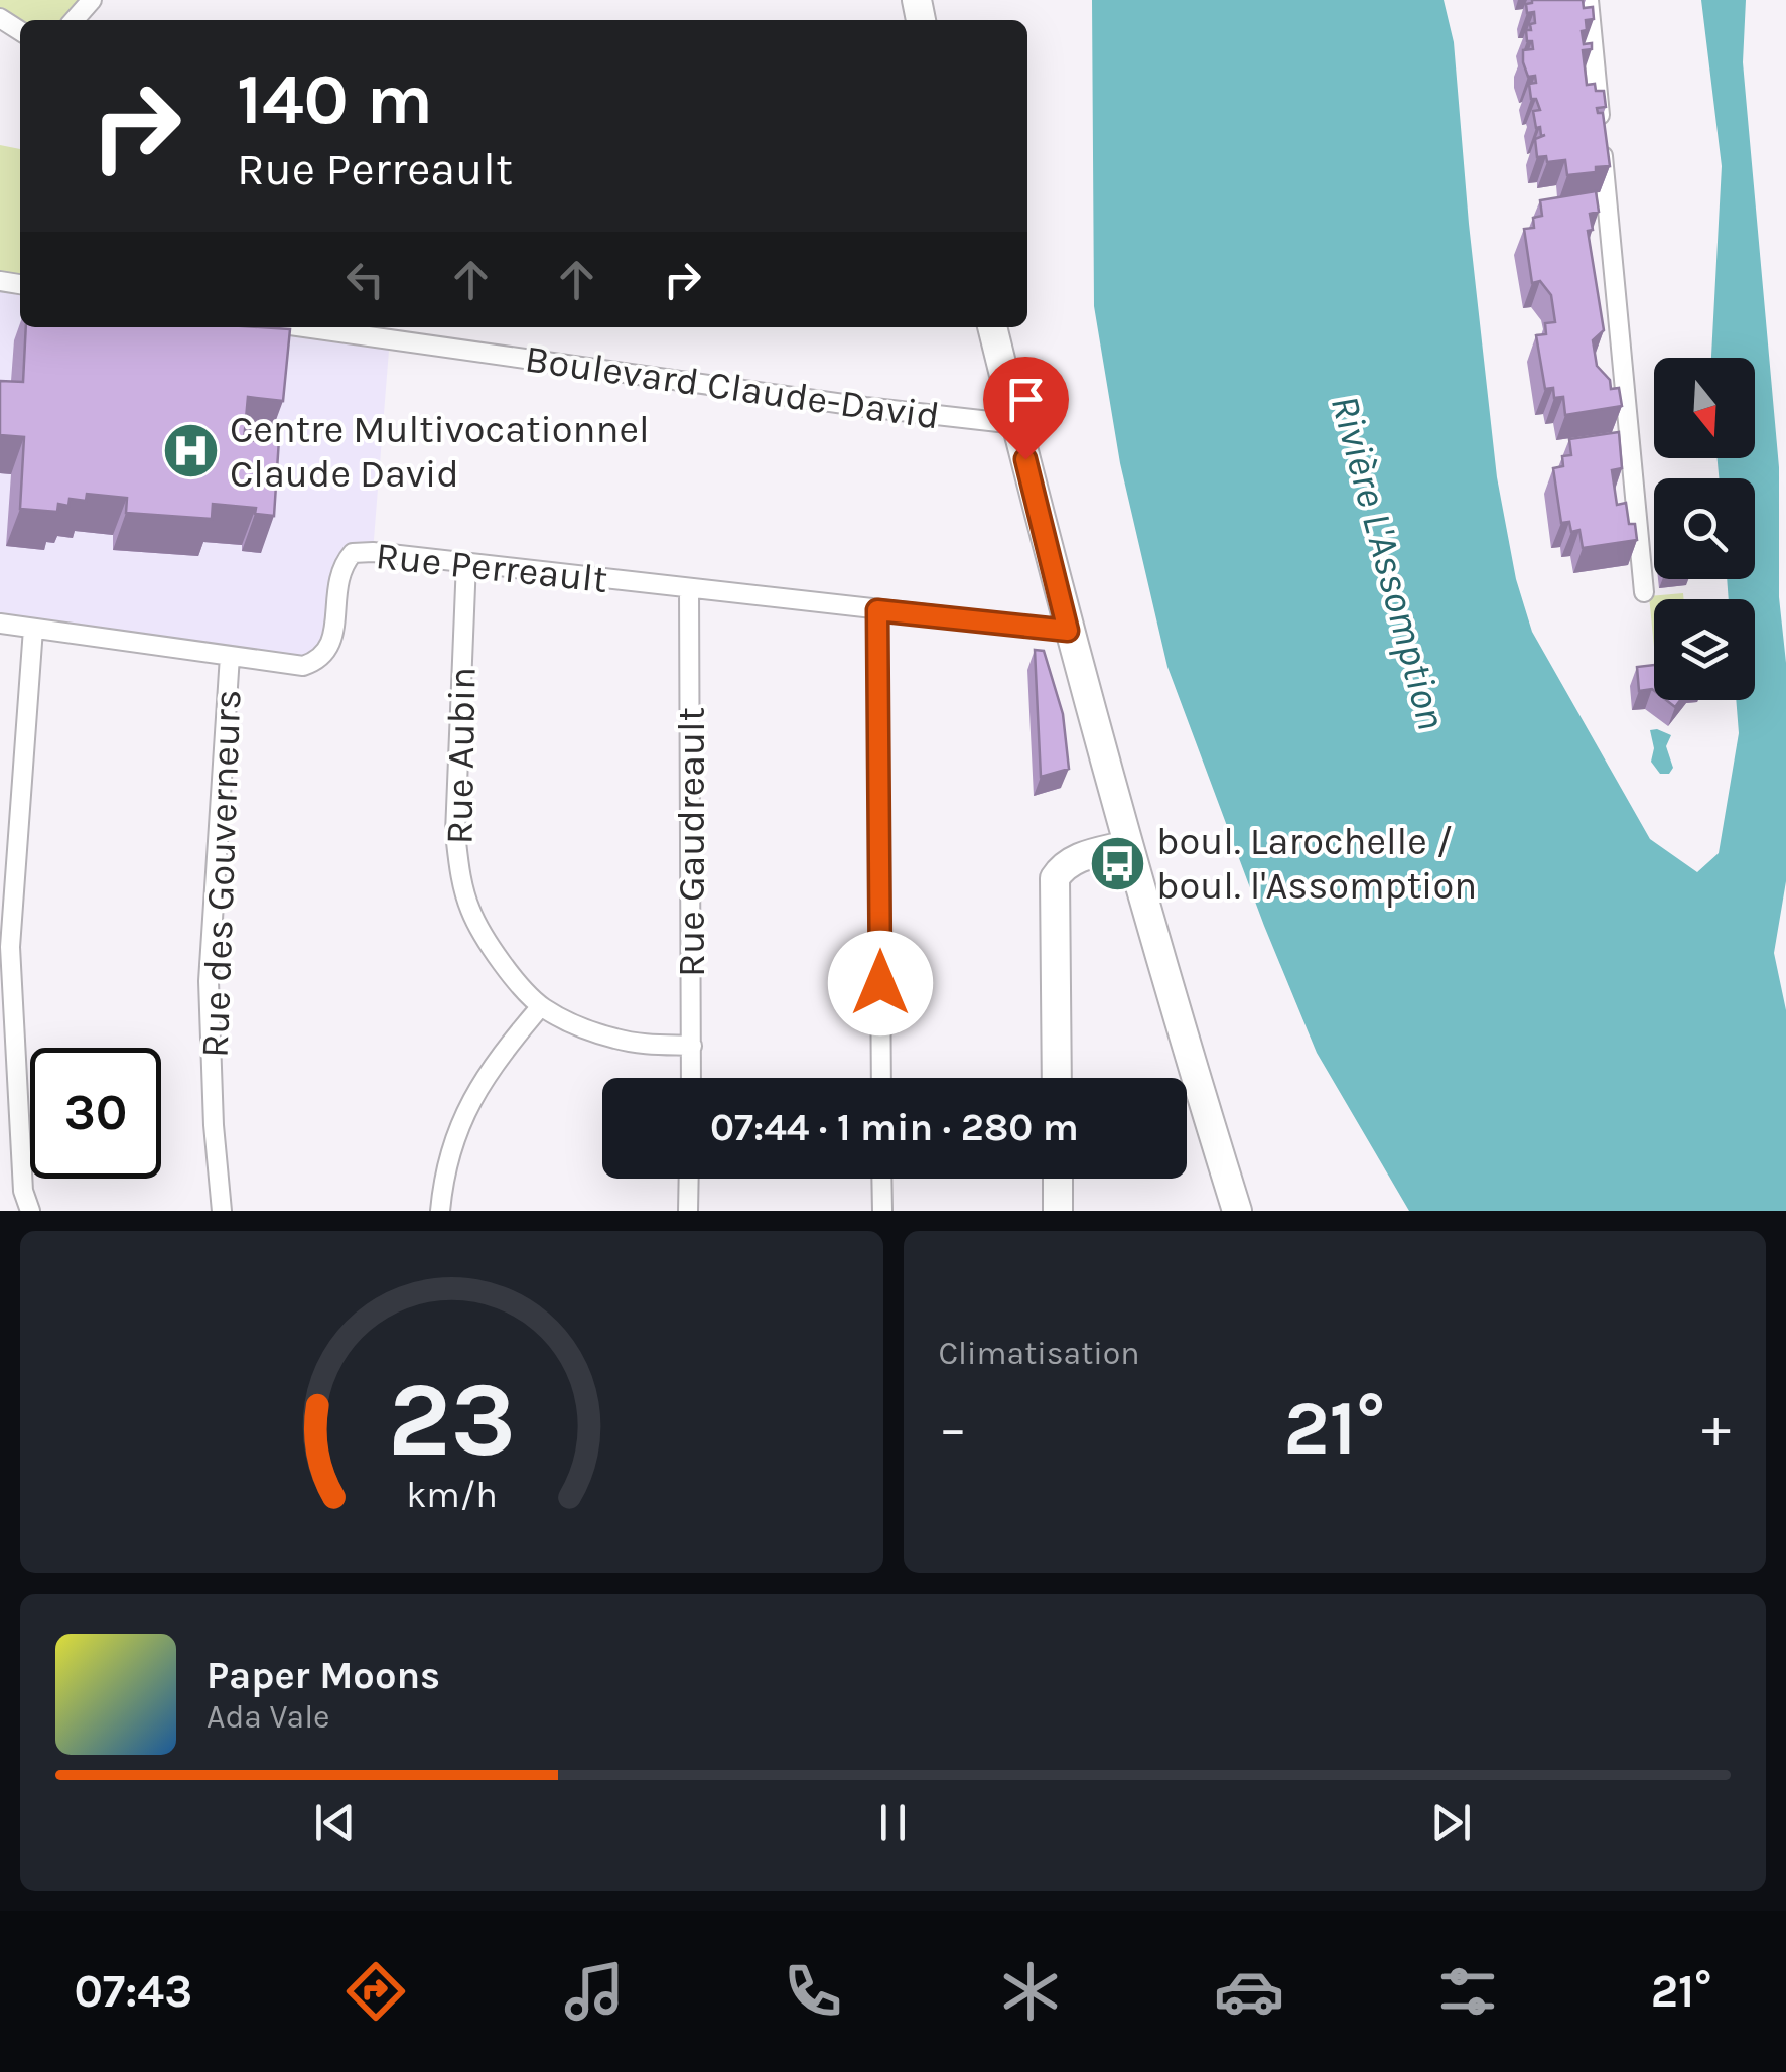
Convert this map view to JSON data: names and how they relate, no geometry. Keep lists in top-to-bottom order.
{
  "streets": {
    "street": [
      "Boulevard Claude-David",
      "Rue Perreault",
      "Rue Aubin",
      "Rue Gaudreault",
      "Rue des Gouverneurs"
    ]
  },
  "crossings": [
    ["Rue Perreault", "Rue Aubin"],
    ["Rue Perreault", "Rue Gaudreault"],
    ["Rue Perreault", "Rue des Gouverneurs"],
    ["Rue Aubin", "Rue Gaudreault"]
  ],
  "water": ["Rivière L'Assomption"],
  "places": {
    "hospital": ["Centre Multivocationnel Claude David"],
    "bus stop": ["boul. Larochelle / boul. l'Assomption"]
  },
  "north": "bottom",
  "page": {
    "turn": ["140 m", "Rue Perreault"],
    "limit": "30",
    "trip": "07:44 · 1 min · 280 m",
    "tile": "Climatisation",
    "heat": ["−", "21°", "+"],
    "song": ["Paper Moons", "Ada Vale"],
    "tabs": ["07:43", "21°"],
    "gauge": ["23", "km/h"]
  }
}
